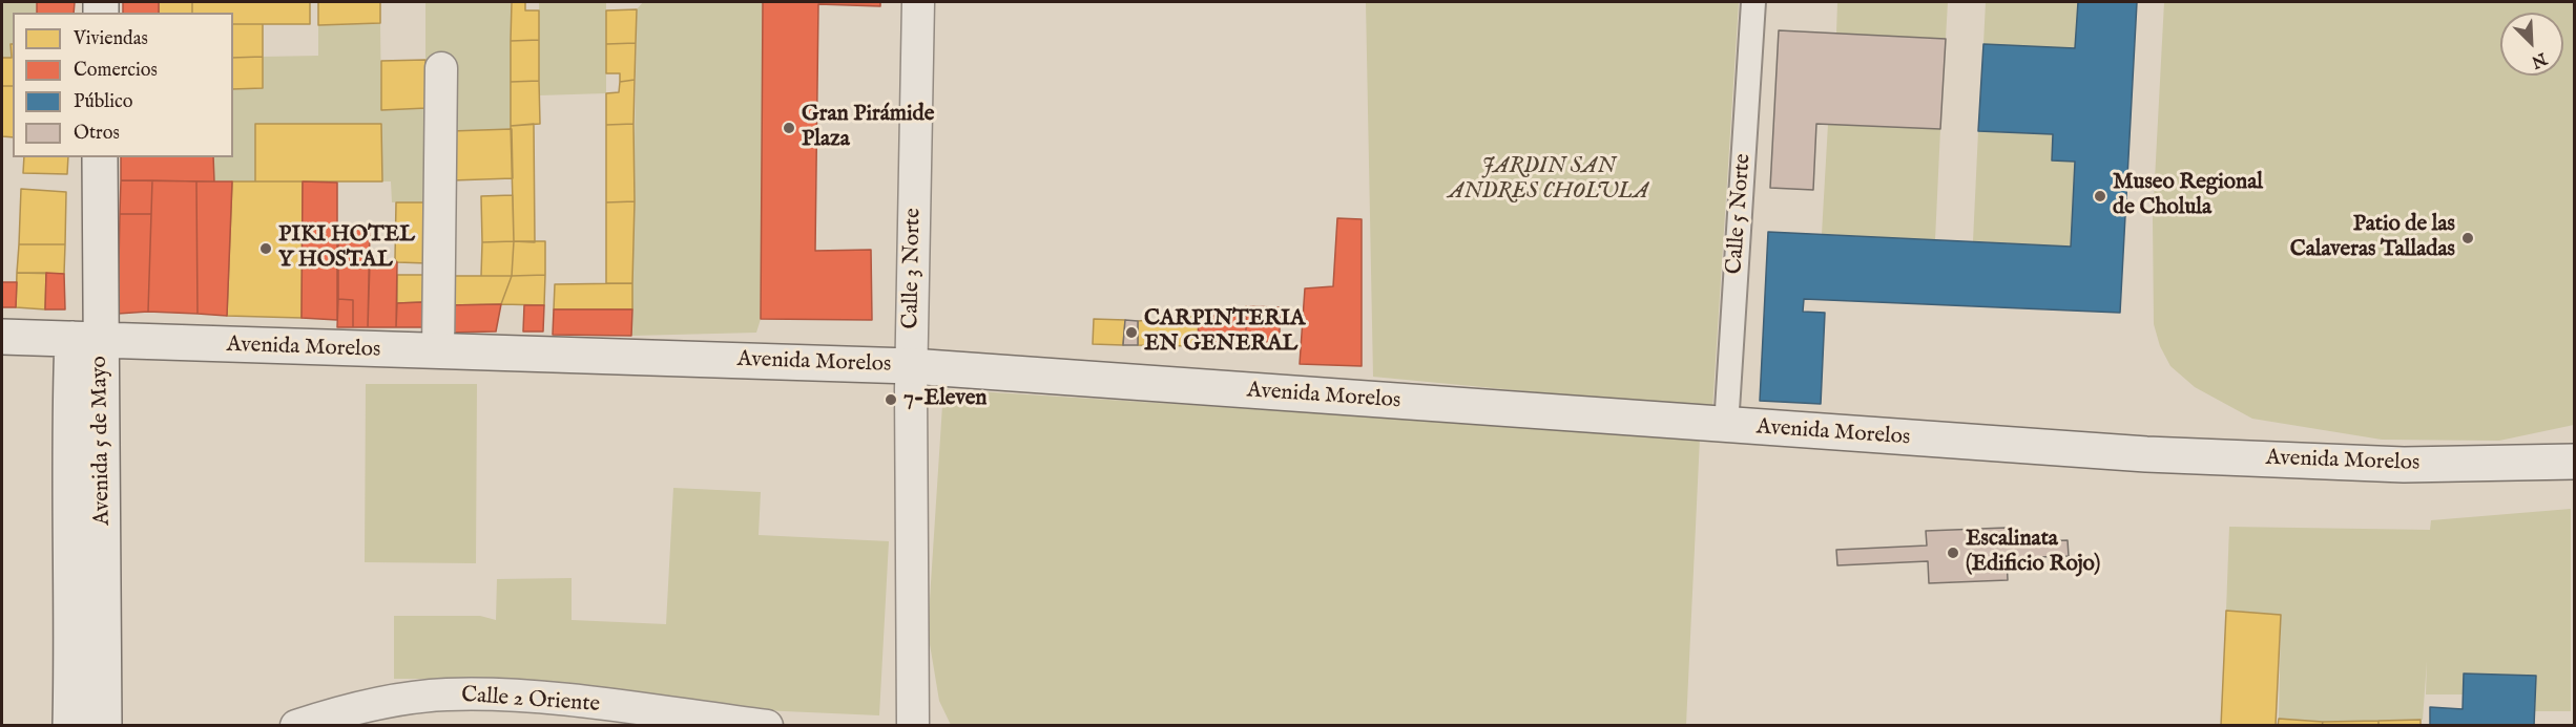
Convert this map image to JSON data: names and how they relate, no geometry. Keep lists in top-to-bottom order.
{
  "streets": {
    "main road": ["Avenida Morelos", "Avenida 5 de Mayo"],
    "street": ["Calle 5 Norte", "Calle 3 Norte", "Calle 2 Oriente"]
  },
  "crossings": [
    ["Calle 5 Norte", "Avenida Morelos"],
    ["Calle 3 Norte", "Avenida Morelos"],
    ["Avenida Morelos", "Avenida 5 de Mayo"]
  ],
  "parks": ["JARDIN SAN ANDRES CHOLULA"],
  "places": [
    "Gran Pirámide Plaza",
    "Museo Regional de Cholula",
    "Patio de las Calaveras Talladas",
    "PIKI HOTEL Y HOSTAL",
    "CARPINTERIA EN GENERAL",
    "7-Eleven",
    "Escalinata (Edificio Rojo)"
  ],
  "legend": [
    "Viviendas",
    "Comercios",
    "Público",
    "Otros"
  ],
  "north": "bottom right"
}
